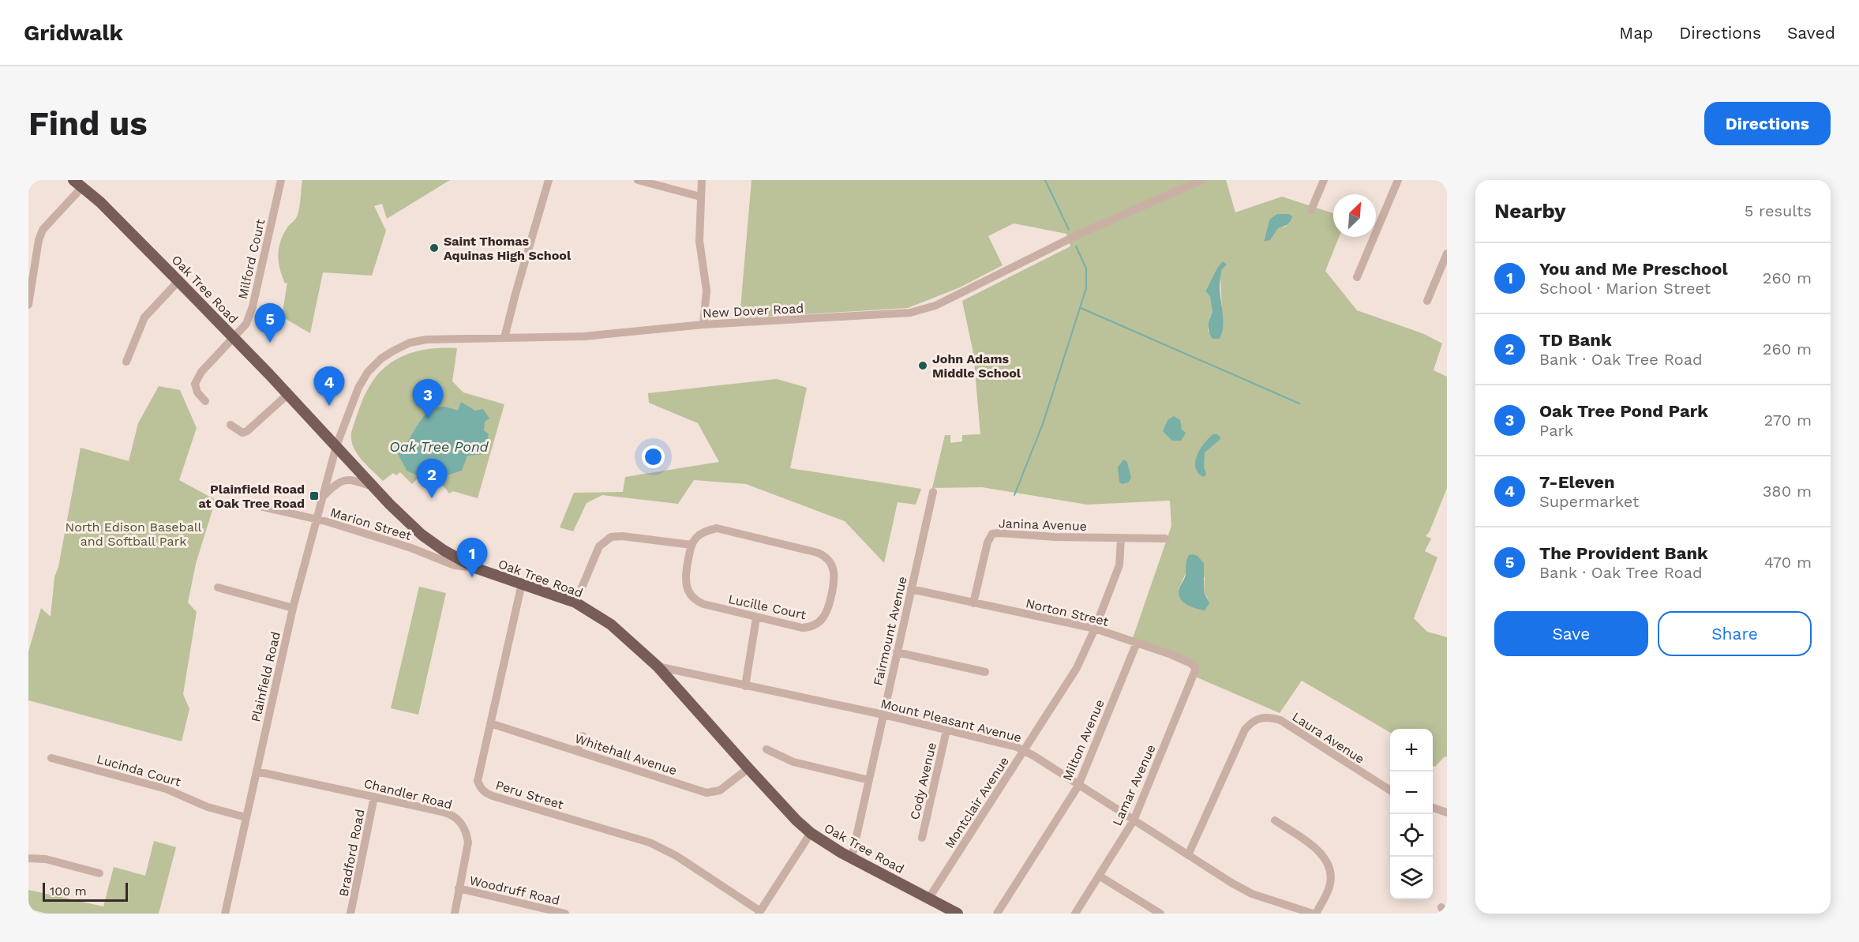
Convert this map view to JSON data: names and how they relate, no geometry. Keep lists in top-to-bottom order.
{
  "streets": {
    "main road": ["Oak Tree Road"],
    "street": [
      "Milford Court",
      "New Dover Road",
      "Marion Street",
      "Janina Avenue",
      "Lucille Court",
      "Norton Street",
      "Fairmount Avenue",
      "Plainfield Road",
      "Mount Pleasant Avenue",
      "Laura Avenue",
      "Milton Avenue",
      "Whitehall Avenue",
      "Lucinda Court",
      "Cody Avenue",
      "Lamar Avenue",
      "Chandler Road",
      "Peru Street",
      "Montclair Avenue",
      "Bradford Road",
      "Woodruff Road"
    ]
  },
  "crossings": [
    ["Milford Court", "Oak Tree Road"],
    ["Oak Tree Road", "New Dover Road"],
    ["Oak Tree Road", "Marion Street"],
    ["Oak Tree Road", "Fairmount Avenue"],
    ["Oak Tree Road", "Plainfield Road"],
    ["Oak Tree Road", "Mount Pleasant Avenue"],
    ["Oak Tree Road", "Whitehall Avenue"],
    ["Oak Tree Road", "Peru Street"],
    ["Oak Tree Road", "Montclair Avenue"],
    ["New Dover Road", "Plainfield Road"],
    ["Marion Street", "Plainfield Road"],
    ["Janina Avenue", "Norton Street"],
    ["Janina Avenue", "Montclair Avenue"],
    ["Norton Street", "Fairmount Avenue"],
    ["Norton Street", "Milton Avenue"],
    ["Norton Street", "Lamar Avenue"],
    ["Norton Street", "Montclair Avenue"],
    ["Fairmount Avenue", "Mount Pleasant Avenue"],
    ["Plainfield Road", "Lucinda Court"],
    ["Plainfield Road", "Chandler Road"],
    ["Mount Pleasant Avenue", "Laura Avenue"],
    ["Mount Pleasant Avenue", "Milton Avenue"],
    ["Mount Pleasant Avenue", "Cody Avenue"],
    ["Mount Pleasant Avenue", "Lamar Avenue"],
    ["Mount Pleasant Avenue", "Montclair Avenue"],
    ["Whitehall Avenue", "Peru Street"],
    ["Chandler Road", "Bradford Road"],
    ["Chandler Road", "Woodruff Road"]
  ],
  "water": ["Oak Tree Pond"],
  "parks": ["North Edison Baseball and Softball Park"],
  "places": {
    "other": ["Saint Thomas Aquinas High School", "John Adams Middle School"],
    "transit": ["Plainfield Road at Oak Tree Road"]
  },
  "scale_bar": "100 m",
  "north": "top right",
  "page": {
    "header": "Gridwalk",
    "nav": ["Map", "Directions", "Saved"],
    "buttons": [
      "Directions",
      ["Save", "Share"]
    ],
    "title": "Find us",
    "heading": ["Nearby", "5 results"],
    "list": [
      {
        "mark": "1",
        "name": "You and Me Preschool",
        "note": "School · Marion Street",
        "value": "260 m"
      },
      {
        "mark": "2",
        "name": "TD Bank",
        "note": "Bank · Oak Tree Road",
        "value": "260 m"
      },
      {
        "mark": "3",
        "name": "Oak Tree Pond Park",
        "note": "Park",
        "value": "270 m"
      },
      {
        "mark": "4",
        "name": "7-Eleven",
        "note": "Supermarket",
        "value": "380 m"
      },
      {
        "mark": "5",
        "name": "The Provident Bank",
        "note": "Bank · Oak Tree Road",
        "value": "470 m"
      }
    ],
    "pins": [
      "5",
      "4",
      "3",
      "2",
      "1"
    ],
    "map_buttons": ["+", "−"],
    "scale": "100 m"
  }
}
